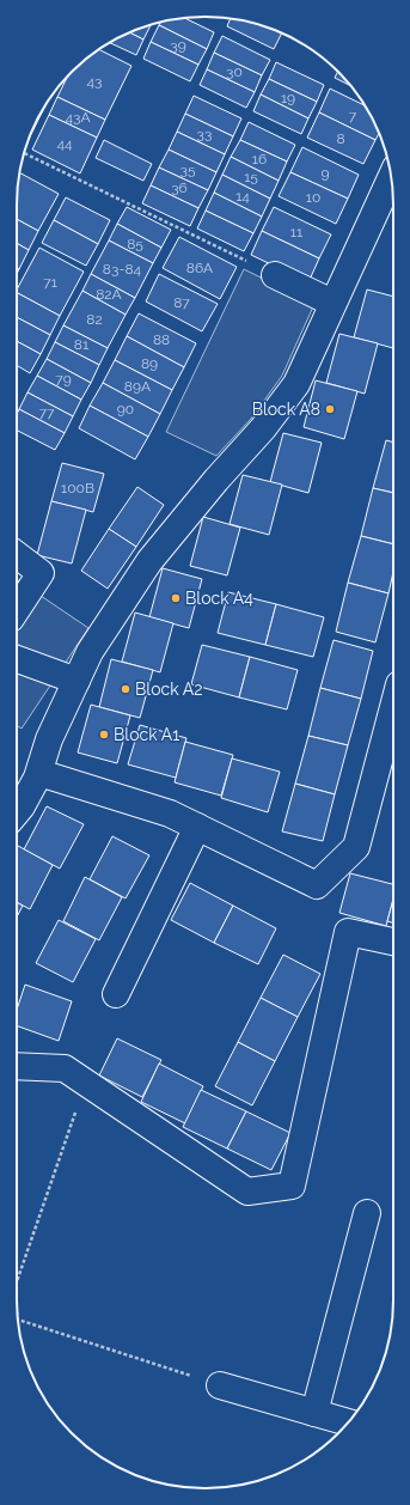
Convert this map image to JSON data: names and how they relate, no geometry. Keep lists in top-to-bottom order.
{
  "places": [
    "Block A8",
    "Block A4",
    "Block A2",
    "Block A1"
  ],
  "house_numbers": [
    "39",
    "30",
    "43",
    "19",
    "7",
    "43A",
    "33",
    "8",
    "44",
    "16",
    "35",
    "9",
    "15",
    "36",
    "14",
    "10",
    "11",
    "85",
    "86A",
    "83-84",
    "71",
    "82A",
    "87",
    "82",
    "88",
    "81",
    "89",
    "79",
    "89A",
    "90",
    "77",
    "100B"
  ]
}
